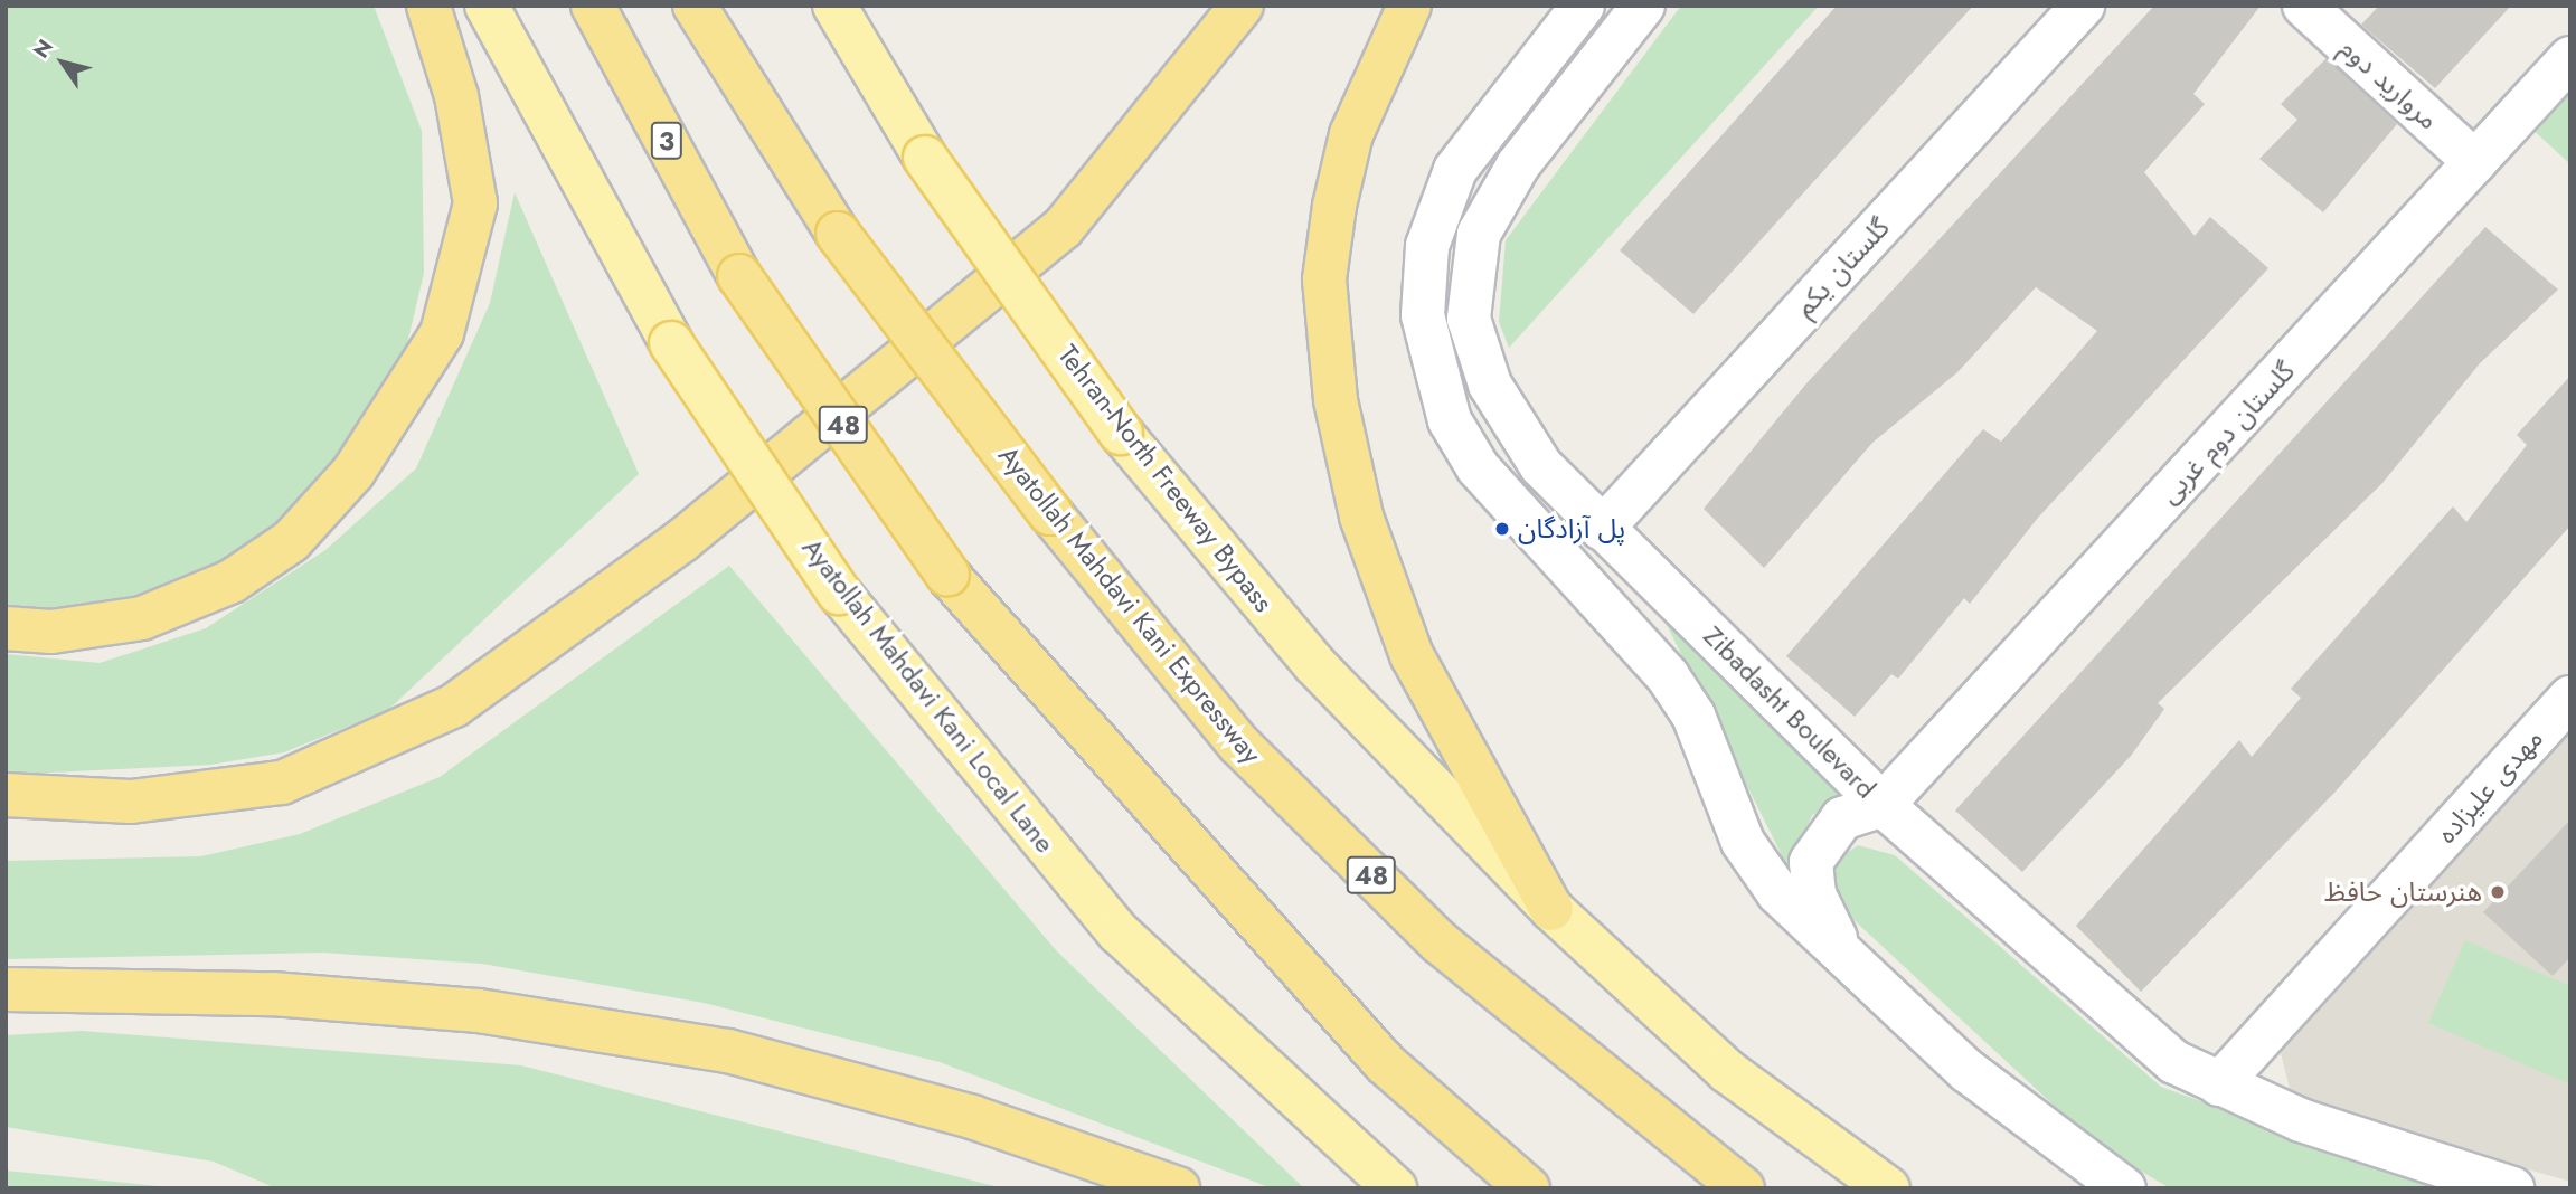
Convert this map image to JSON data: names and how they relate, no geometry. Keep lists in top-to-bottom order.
{
  "streets": {
    "highway": ["3", "48", "Ayatollah Mahdavi Kani Expressway"],
    "main road": ["Tehran-North Freeway Bypass", "Ayatollah Mahdavi Kani Local Lane"],
    "street": [
      "مروارید دوم",
      "گلستان یکم",
      "گلستان دوم غربی",
      "Zibadasht Boulevard",
      "مهدی علیزاده"
    ]
  },
  "crossings": [
    ["مروارید دوم", "گلستان دوم غربی"],
    ["3", "48"],
    ["گلستان یکم", "Zibadasht Boulevard"],
    ["گلستان دوم غربی", "Zibadasht Boulevard"],
    ["Zibadasht Boulevard", "مهدی علیزاده"]
  ],
  "places": ["پل آزادگان", "هنرستان حافظ"],
  "north": "top left"
}
